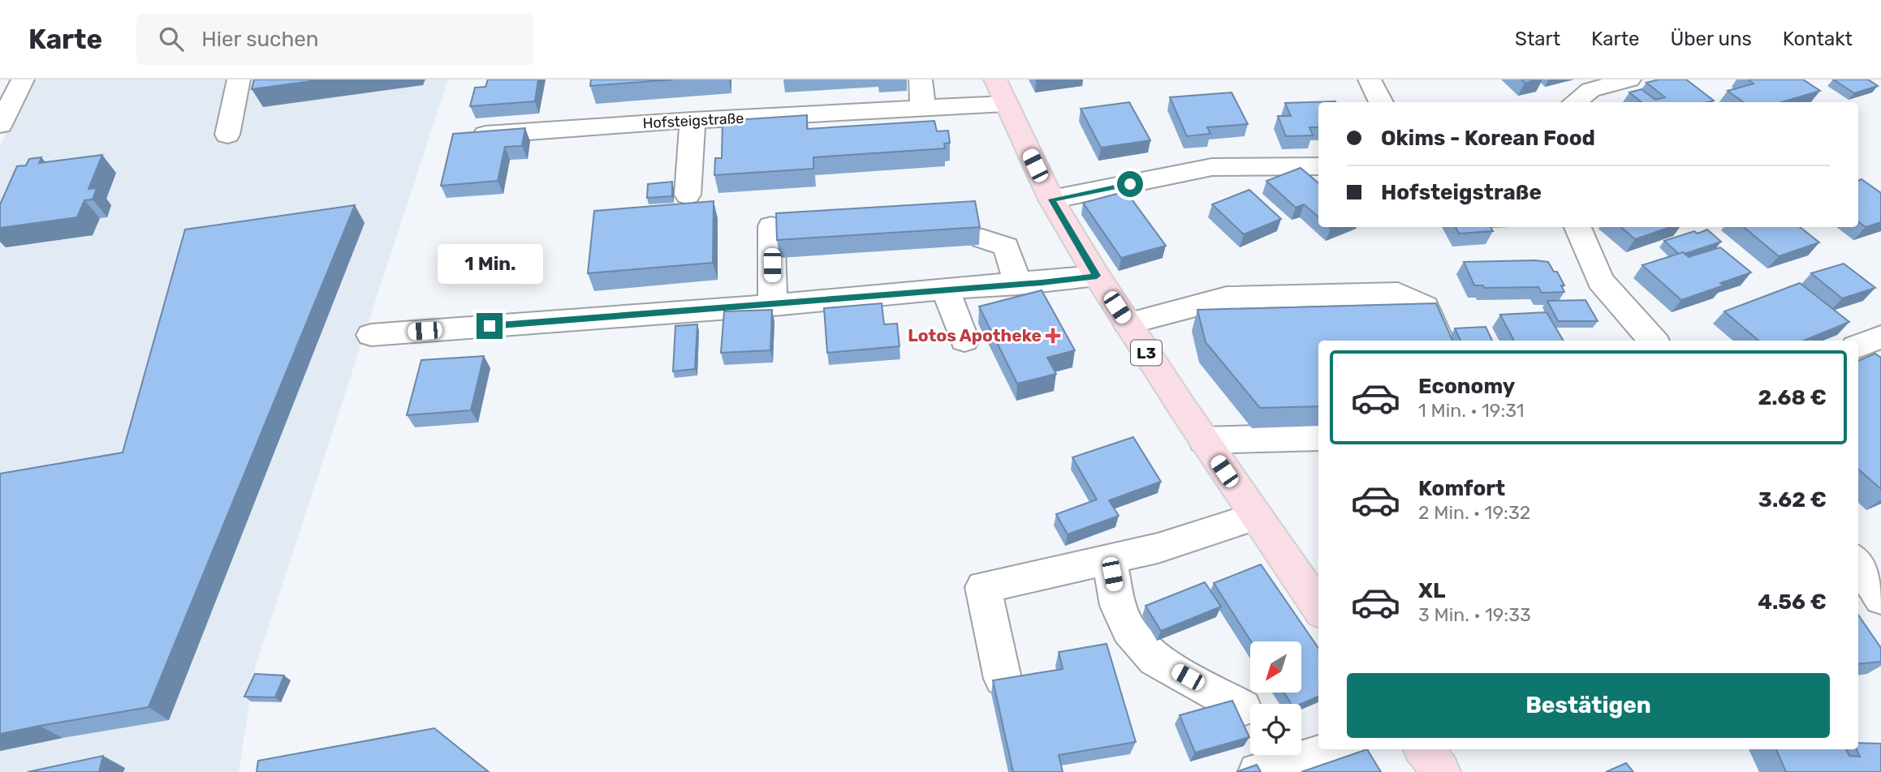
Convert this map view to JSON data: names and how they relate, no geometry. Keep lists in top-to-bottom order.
{
  "streets": {
    "main road": ["Hofsteigstraße", "L3"]
  },
  "places": {
    "health": ["Lotos Apotheke"]
  },
  "north": "bottom left",
  "page": {
    "header": "Karte",
    "search": "Hier suchen",
    "nav": [
      "Start",
      "Karte",
      "Über uns",
      "Kontakt"
    ],
    "banner": ["Okims - Korean Food", "Hofsteigstraße"],
    "bubble": "1 Min.",
    "list": [
      {
        "name": "Economy",
        "note": "1 Min. · 19:31",
        "value": "2.68 €"
      },
      {
        "name": "Komfort",
        "note": "2 Min. · 19:32",
        "value": "3.62 €"
      },
      {
        "name": "XL",
        "note": "3 Min. · 19:33",
        "value": "4.56 €"
      }
    ],
    "buttons": "Bestätigen"
  }
}
